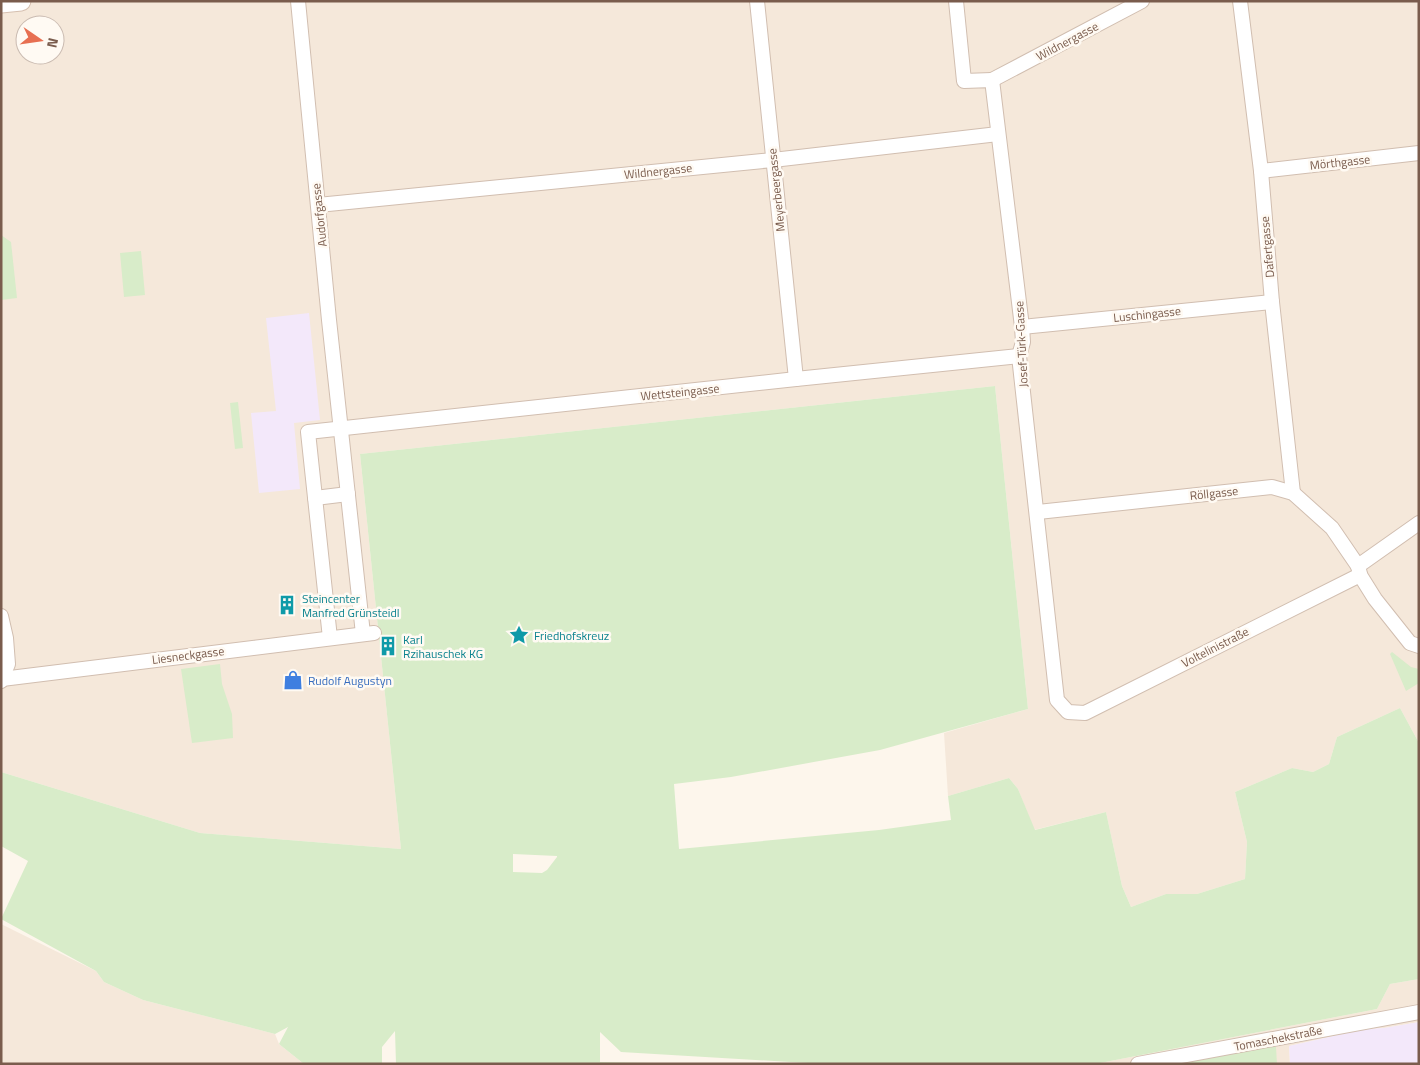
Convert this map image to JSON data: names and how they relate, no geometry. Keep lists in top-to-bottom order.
{
  "streets": {
    "street": [
      "Wildnergasse",
      "Mörthgasse",
      "Meyerbeergasse",
      "Audorfgasse",
      "Dafertgasse",
      "Luschingasse",
      "Josef-Türk-Gasse",
      "Wettsteingasse",
      "Röllgasse",
      "Voltelinistraße",
      "Liesneckgasse",
      "Tomaschekstraße"
    ]
  },
  "crossings": [
    ["Wildnergasse", "Meyerbeergasse"],
    ["Wildnergasse", "Audorfgasse"],
    ["Wildnergasse", "Josef-Türk-Gasse"],
    ["Mörthgasse", "Dafertgasse"],
    ["Meyerbeergasse", "Wettsteingasse"],
    ["Audorfgasse", "Wettsteingasse"],
    ["Audorfgasse", "Liesneckgasse"],
    ["Dafertgasse", "Luschingasse"],
    ["Dafertgasse", "Röllgasse"],
    ["Luschingasse", "Josef-Türk-Gasse"],
    ["Josef-Türk-Gasse", "Wettsteingasse"],
    ["Josef-Türk-Gasse", "Röllgasse"],
    ["Josef-Türk-Gasse", "Voltelinistraße"],
    ["Röllgasse", "Voltelinistraße"]
  ],
  "places": {
    "building": ["Steincenter Manfred Grünsteidl", "Karl Rzihauschek KG"],
    "place": ["Friedhofskreuz"],
    "shop": ["Rudolf Augustyn"]
  },
  "north": "right"
}
